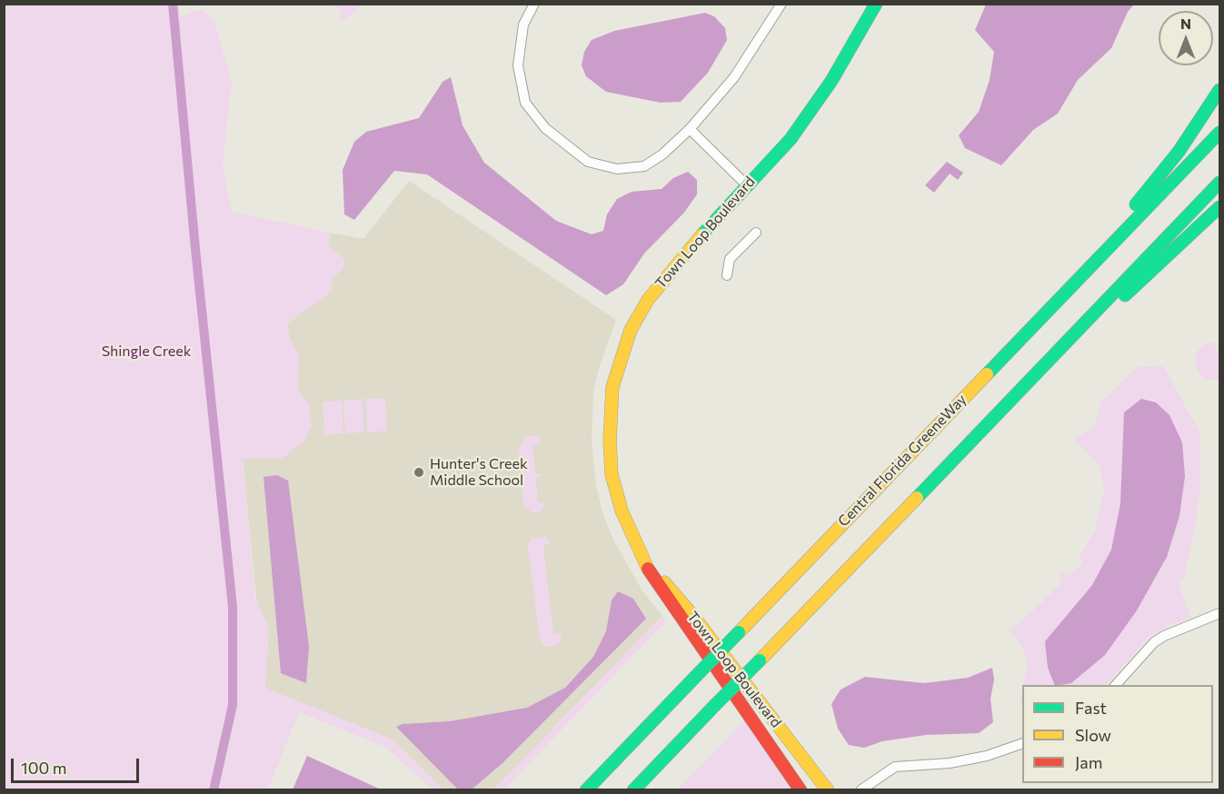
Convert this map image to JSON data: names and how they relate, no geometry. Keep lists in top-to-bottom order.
{
  "streets": {
    "main road": ["Town Loop Boulevard", "Central Florida GreeneWay"]
  },
  "parks": ["Shingle Creek"],
  "places": ["Hunter's Creek Middle School"],
  "legend": ["Fast", "Slow", "Jam"],
  "scale_bar": "100 m",
  "north": "top"
}
